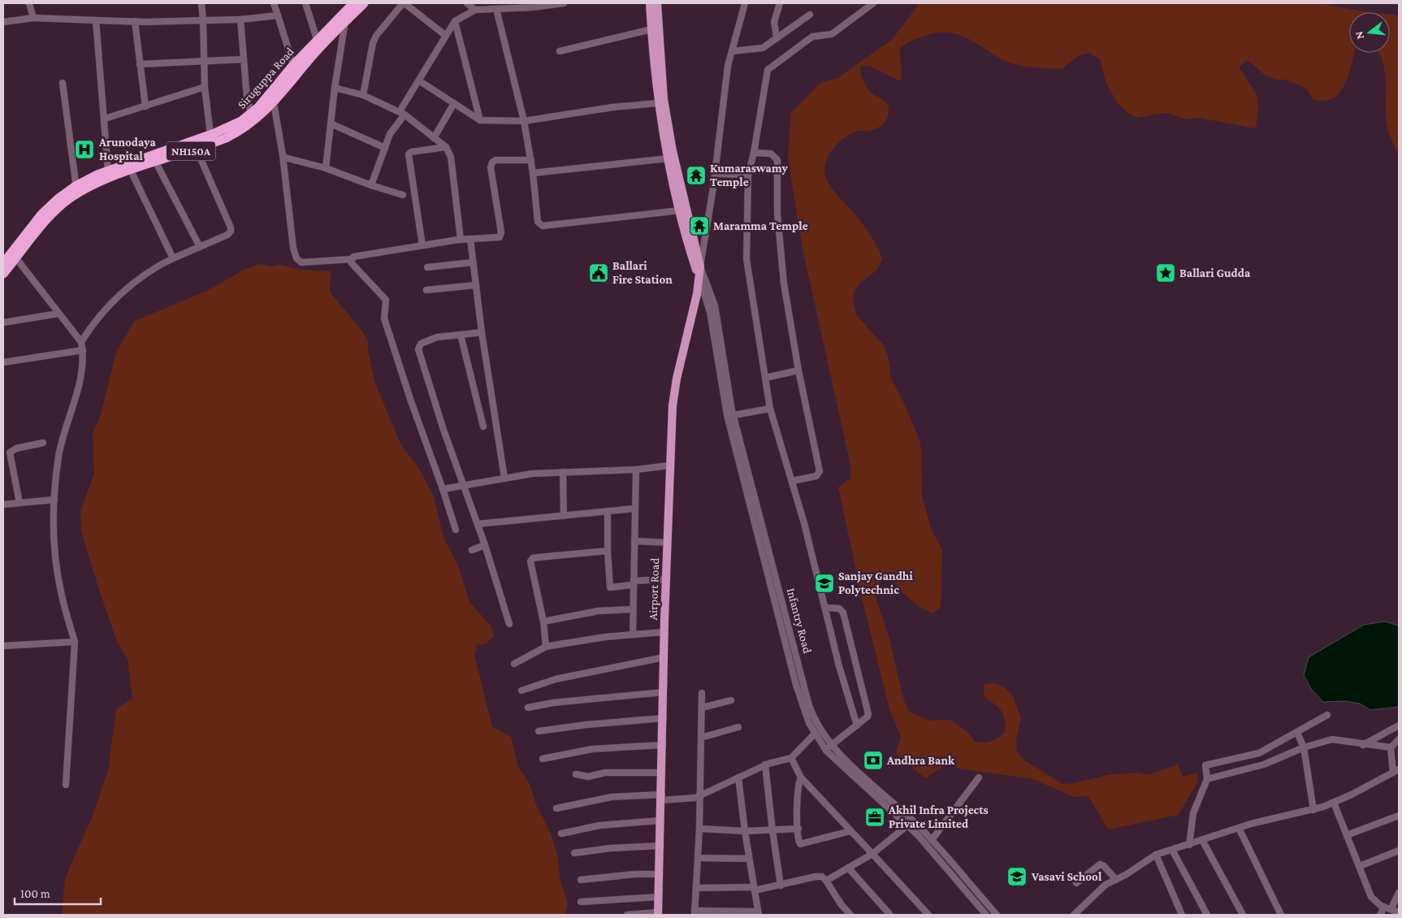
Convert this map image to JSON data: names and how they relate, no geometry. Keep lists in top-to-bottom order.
{
  "streets": {
    "highway": ["Siruguppa Road", "NH150A"],
    "main road": ["Airport Road"],
    "street": ["Infantry Road"]
  },
  "crossings": [
    ["Siruguppa Road", "NH150A"],
    ["Airport Road", "Infantry Road"]
  ],
  "places": {
    "hospital": ["Arunodaya Hospital"],
    "temple": ["Kumaraswamy Temple", "Maramma Temple"],
    "public building": ["Ballari Fire Station"],
    "place": ["Ballari Gudda"],
    "school or university": ["Sanjay Gandhi Polytechnic", "Vasavi School"],
    "bank": ["Andhra Bank"],
    "office": ["Akhil Infra Projects Private Limited"]
  },
  "scale_bar": "100 m",
  "north": "left"
}
